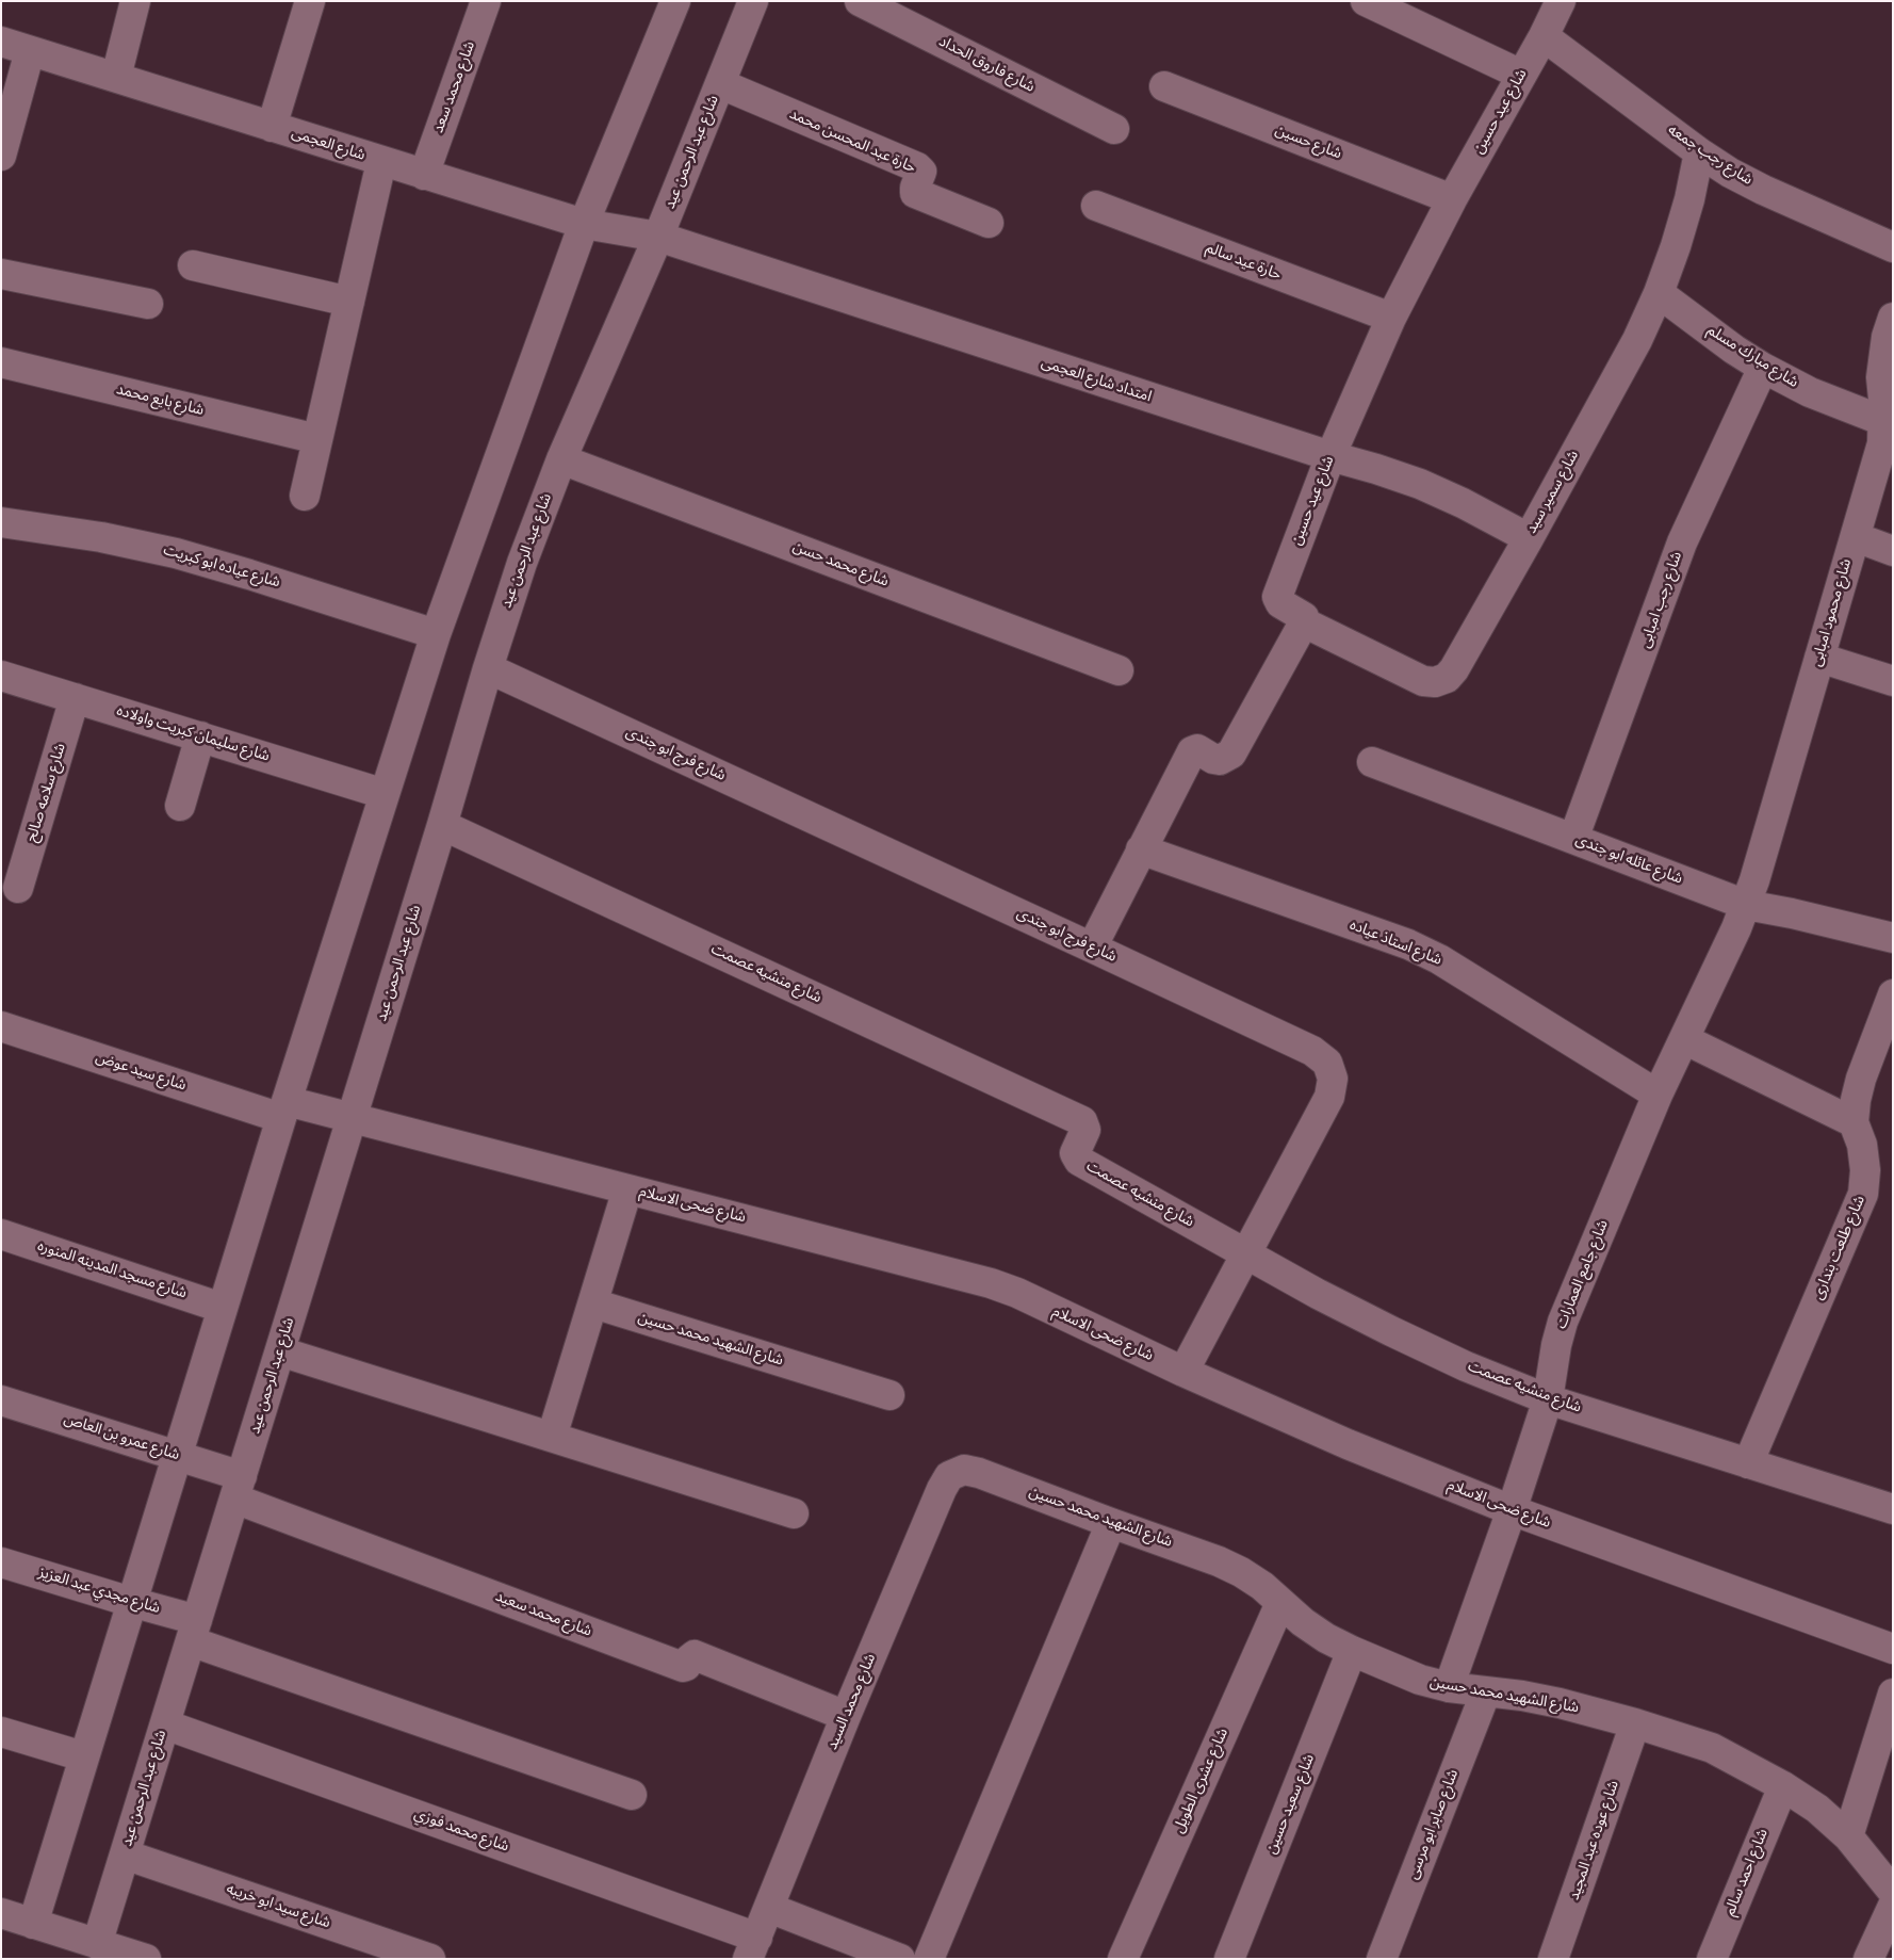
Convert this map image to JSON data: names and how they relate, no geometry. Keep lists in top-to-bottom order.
{
  "streets": {
    "street": [
      "شارع فاروق الحداد",
      "شارع محمد سعد",
      "شارع عيد حسين",
      "حارة عبد المحسن محمد",
      "شارع حسين",
      "شارع العجمى",
      "شارع عبد الرحمن عيد",
      "شارع رجب جمعه",
      "حارة عيد سالم",
      "شارع مبارك مسلم",
      "امتداد شارع العجمى",
      "شارع بايع محمد",
      "شارع سمير سيد",
      "شارع محمد حسن",
      "شارع عياده ابو كبريت",
      "شارع رجب امبابى",
      "شارع محمود امبابى",
      "شارع سليمان كبريت واولاده",
      "شارع فرج ابو جندى",
      "شارع سلامه صالح",
      "شارع عائله ابو جندى",
      "شارع استاذ عياده",
      "شارع منشيه عصمت",
      "شارع سيد عوض",
      "شارع ضحى الاسلام",
      "شارع طلعت بندارى",
      "شارع مسجد المدينه المنوره",
      "شارع جامع العمارات",
      "شارع الشهيد محمد حسين",
      "شارع عمرو بن العاص",
      "شارع مجدي عبد العزيز",
      "شارع محمد سعيد",
      "شارع محمد السيد",
      "شارع عشرى الطويل",
      "شارع سعيد حسين",
      "شارع صابر ابو مرسى",
      "شارع محمد فوزي",
      "شارع عوده عبد المجيد",
      "شارع احمد سالم",
      "شارع سيد ابو خريبه"
    ]
  },
  "crossings": [
    ["شارع محمد سعد", "شارع العجمى"],
    ["شارع عيد حسين", "شارع حسين"],
    ["شارع عيد حسين", "شارع رجب جمعه"],
    ["شارع عيد حسين", "حارة عيد سالم"],
    ["شارع عيد حسين", "امتداد شارع العجمى"],
    ["شارع عيد حسين", "شارع سمير سيد"],
    ["حارة عبد المحسن محمد", "شارع عبد الرحمن عيد"],
    ["شارع العجمى", "شارع عبد الرحمن عيد"],
    ["شارع العجمى", "امتداد شارع العجمى"],
    ["شارع عبد الرحمن عيد", "امتداد شارع العجمى"],
    ["شارع عبد الرحمن عيد", "شارع محمد حسن"],
    ["شارع عبد الرحمن عيد", "شارع فرج ابو جندى"],
    ["شارع عبد الرحمن عيد", "شارع منشيه عصمت"],
    ["شارع عبد الرحمن عيد", "شارع ضحى الاسلام"],
    ["شارع عبد الرحمن عيد", "شارع عمرو بن العاص"],
    ["شارع عبد الرحمن عيد", "شارع مجدي عبد العزيز"],
    ["شارع عبد الرحمن عيد", "شارع محمد سعيد"],
    ["شارع عبد الرحمن عيد", "شارع محمد فوزي"],
    ["شارع عبد الرحمن عيد", "شارع سيد ابو خريبه"],
    ["شارع رجب جمعه", "شارع سمير سيد"],
    ["شارع مبارك مسلم", "شارع سمير سيد"],
    ["شارع مبارك مسلم", "شارع رجب امبابى"],
    ["شارع مبارك مسلم", "شارع محمود امبابى"],
    ["امتداد شارع العجمى", "شارع سمير سيد"],
    ["شارع رجب امبابى", "شارع عائله ابو جندى"],
    ["شارع محمود امبابى", "شارع عائله ابو جندى"],
    ["شارع محمود امبابى", "شارع جامع العمارات"],
    ["شارع سليمان كبريت واولاده", "شارع سلامه صالح"],
    ["شارع فرج ابو جندى", "شارع منشيه عصمت"],
    ["شارع فرج ابو جندى", "شارع ضحى الاسلام"],
    ["شارع عائله ابو جندى", "شارع جامع العمارات"],
    ["شارع استاذ عياده", "شارع جامع العمارات"],
    ["شارع منشيه عصمت", "شارع طلعت بندارى"],
    ["شارع منشيه عصمت", "شارع جامع العمارات"],
    ["شارع سيد عوض", "شارع ضحى الاسلام"],
    ["شارع ضحى الاسلام", "شارع جامع العمارات"],
    ["شارع جامع العمارات", "شارع الشهيد محمد حسين"],
    ["شارع الشهيد محمد حسين", "شارع محمد السيد"],
    ["شارع الشهيد محمد حسين", "شارع عشرى الطويل"],
    ["شارع الشهيد محمد حسين", "شارع سعيد حسين"],
    ["شارع الشهيد محمد حسين", "شارع صابر ابو مرسى"],
    ["شارع الشهيد محمد حسين", "شارع عوده عبد المجيد"],
    ["شارع الشهيد محمد حسين", "شارع احمد سالم"],
    ["شارع عمرو بن العاص", "شارع محمد سعيد"],
    ["شارع محمد سعيد", "شارع محمد السيد"],
    ["شارع محمد السيد", "شارع محمد فوزي"]
  ]
}
